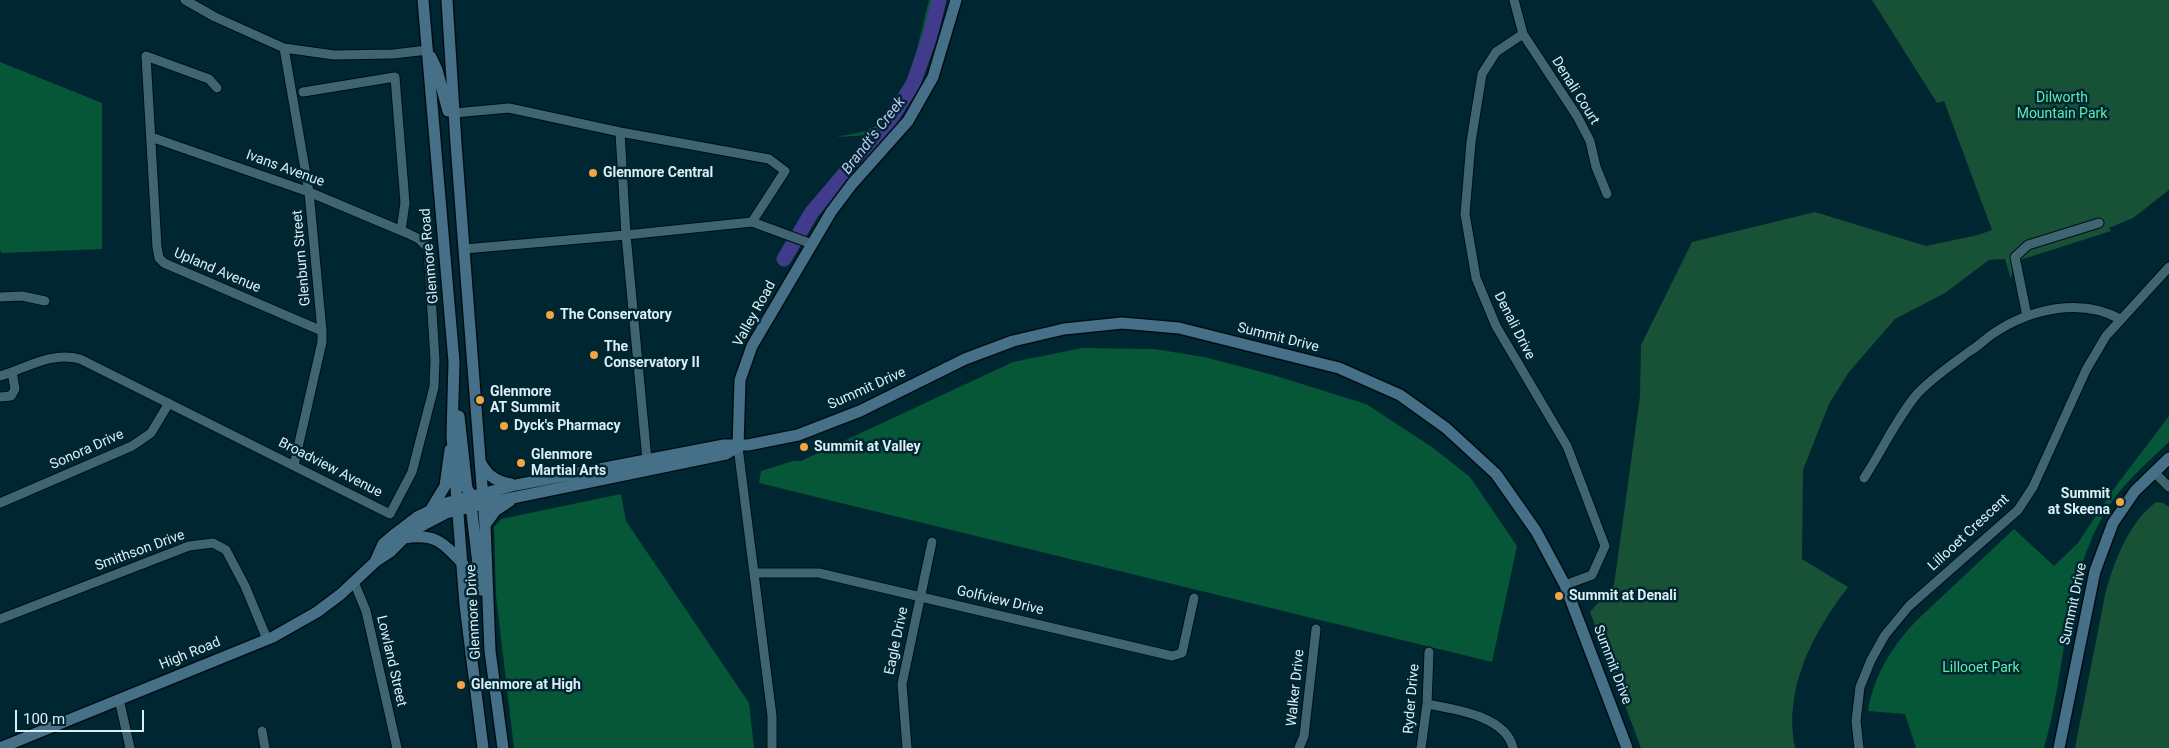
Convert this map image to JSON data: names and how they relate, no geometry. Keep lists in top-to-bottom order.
{
  "streets": {
    "main road": [
      "Glenmore Road",
      "Valley Road",
      "Summit Drive",
      "Glenmore Drive",
      "High Road"
    ],
    "street": [
      "Denali Court",
      "Ivans Avenue",
      "Glenburn Street",
      "Upland Avenue",
      "Denali Drive",
      "Sonora Drive",
      "Broadview Avenue",
      "Lillooet Crescent",
      "Smithson Drive",
      "Golfview Drive",
      "Eagle Drive",
      "Lowland Street",
      "Walker Drive",
      "Ryder Drive"
    ]
  },
  "crossings": [
    ["Denali Court", "Denali Drive"],
    ["Ivans Avenue", "Glenburn Street"],
    ["Ivans Avenue", "Upland Avenue"],
    ["Ivans Avenue", "Broadview Avenue"],
    ["Glenmore Road", "Summit Drive"],
    ["Glenmore Road", "Glenmore Drive"],
    ["Glenmore Road", "High Road"],
    ["Glenburn Street", "Upland Avenue"],
    ["Glenburn Street", "Broadview Avenue"],
    ["Valley Road", "Summit Drive"],
    ["Valley Road", "Golfview Drive"],
    ["Denali Drive", "Summit Drive"],
    ["Summit Drive", "Glenmore Drive"],
    ["Summit Drive", "High Road"],
    ["Sonora Drive", "Broadview Avenue"],
    ["Smithson Drive", "High Road"],
    ["Golfview Drive", "Eagle Drive"],
    ["Glenmore Drive", "High Road"],
    ["High Road", "Lowland Street"]
  ],
  "water": ["Brandt's Creek"],
  "parks": ["Dilworth Mountain Park", "Lillooet Park"],
  "places": [
    "Glenmore Central",
    "The Conservatory",
    "The Conservatory II",
    "Glenmore AT Summit",
    "Dyck's Pharmacy",
    "Summit at Valley",
    "Glenmore Martial Arts",
    "Summit at Skeena",
    "Summit at Denali",
    "Glenmore at High"
  ],
  "scale_bar": "100 m"
}
